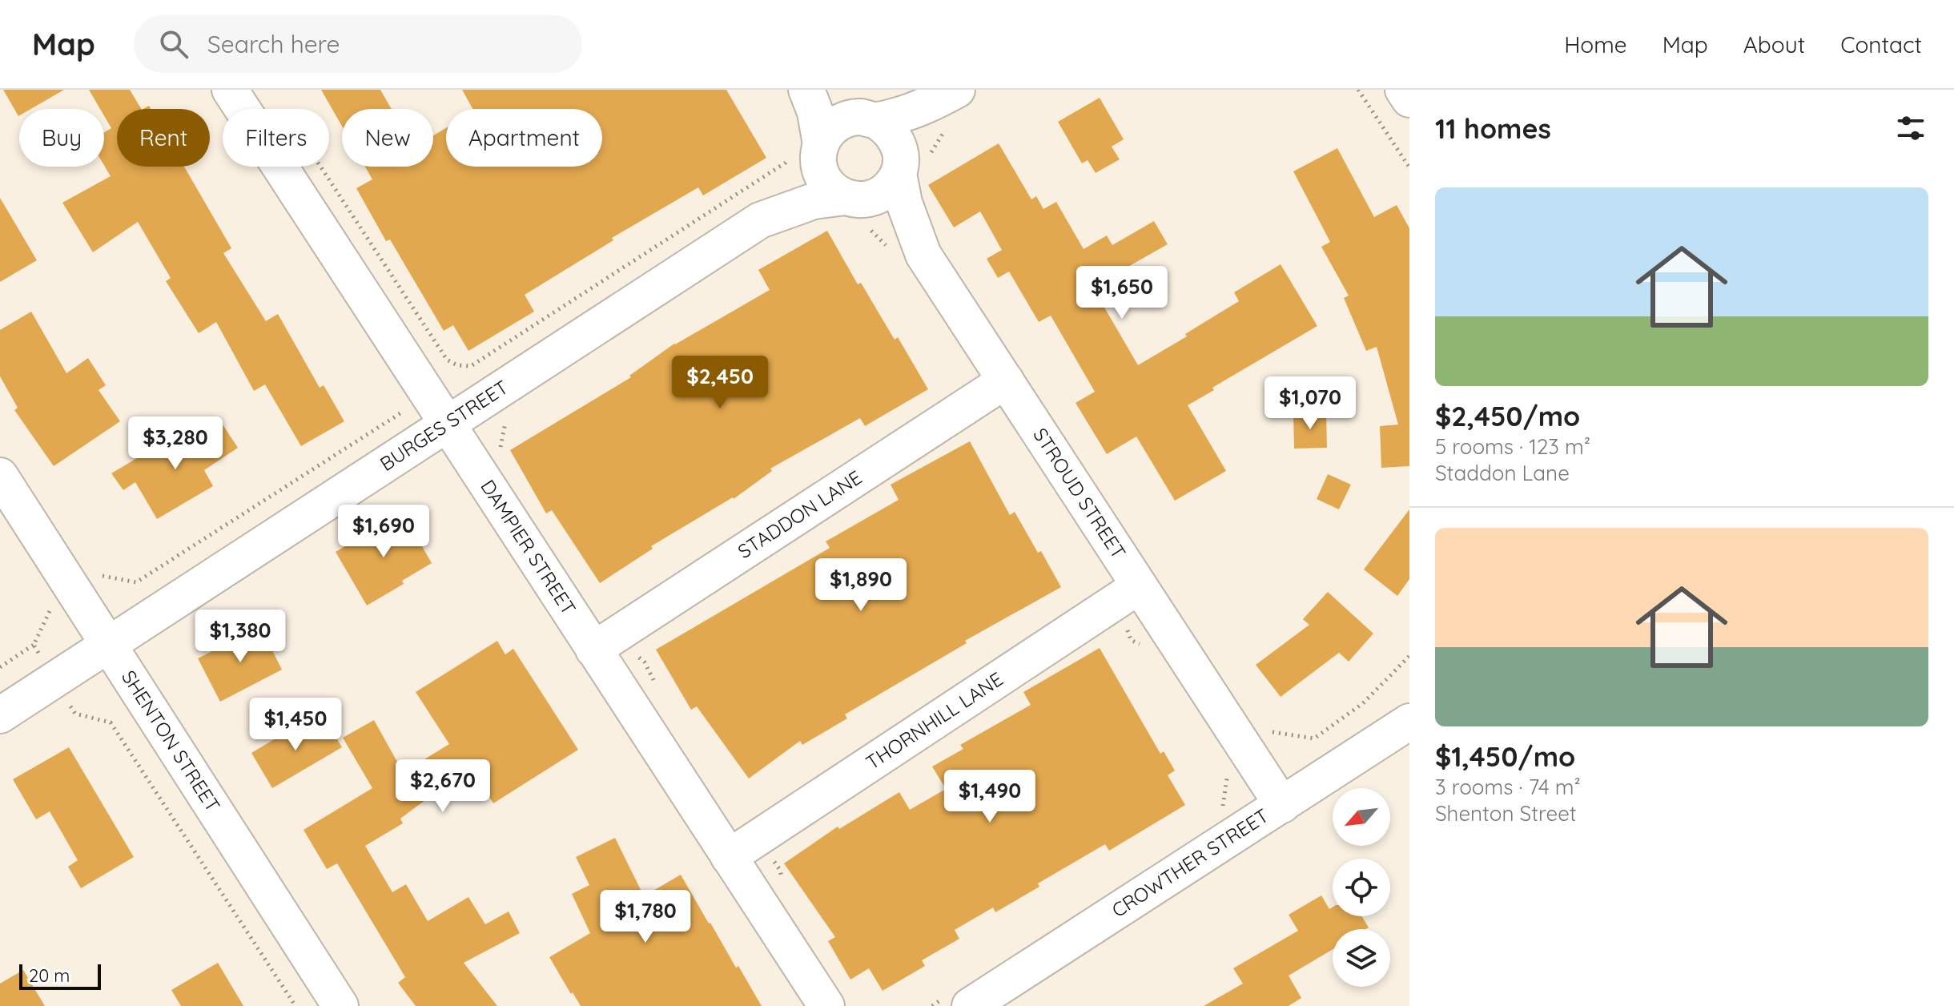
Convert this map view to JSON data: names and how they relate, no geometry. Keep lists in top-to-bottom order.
{
  "streets": {
    "street": [
      "BURGES STREET",
      "STROUD STREET",
      "STADDON LANE",
      "DAMPIER STREET",
      "THORNHILL LANE",
      "SHENTON STREET",
      "CROWTHER STREET"
    ]
  },
  "crossings": [
    ["BURGES STREET", "STROUD STREET"],
    ["BURGES STREET", "DAMPIER STREET"],
    ["BURGES STREET", "SHENTON STREET"],
    ["STROUD STREET", "STADDON LANE"],
    ["STROUD STREET", "THORNHILL LANE"],
    ["STROUD STREET", "CROWTHER STREET"],
    ["STADDON LANE", "DAMPIER STREET"],
    ["DAMPIER STREET", "THORNHILL LANE"]
  ],
  "scale_bar": "20 m",
  "north": "bottom left",
  "page": {
    "header": "Map",
    "search": "Search here",
    "nav": [
      "Home",
      "Map",
      "About",
      "Contact"
    ],
    "heading": "11 homes",
    "chip": [
      "Buy",
      "Rent",
      "Filters",
      "New",
      "Apartment"
    ],
    "list": [
      {
        "name": "$2,450/mo",
        "note": "5 rooms · 123 m² · Staddon Lane"
      },
      {
        "name": "$1,450/mo",
        "note": "3 rooms · 74 m² · Shenton Street"
      }
    ],
    "price": [
      "$1,650",
      "$2,450",
      "$1,070",
      "$3,280",
      "$1,690",
      "$1,890",
      "$1,380",
      "$1,450",
      "$2,670",
      "$1,490",
      "$1,780"
    ],
    "scale": "20 m"
  }
}
